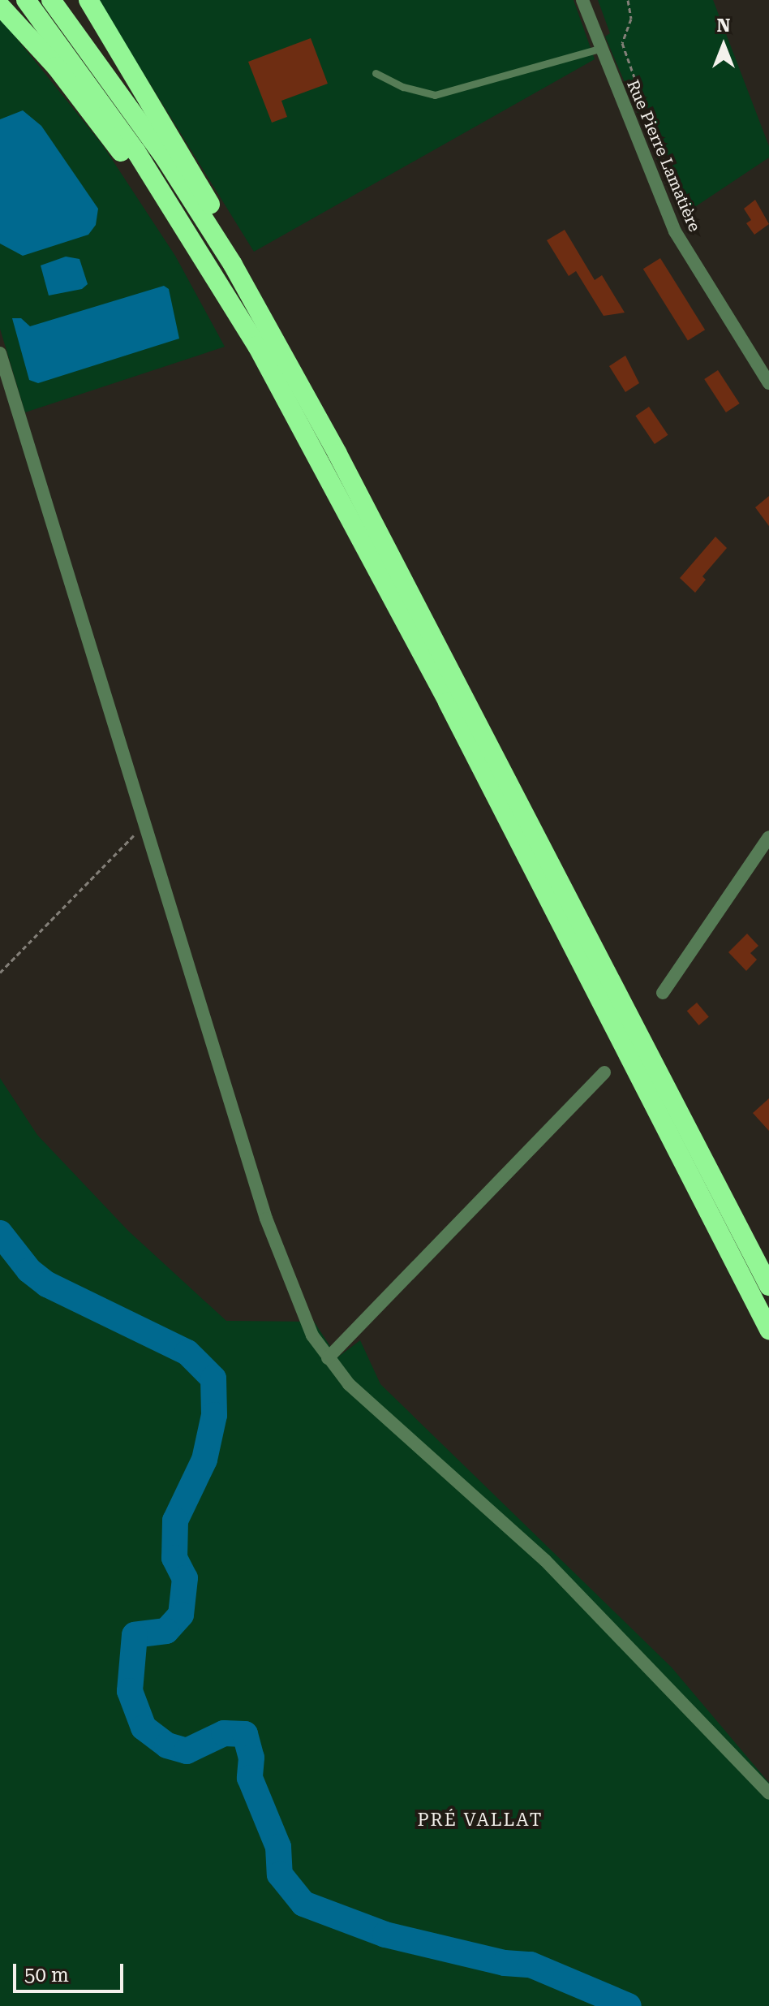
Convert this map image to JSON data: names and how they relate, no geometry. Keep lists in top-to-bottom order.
{
  "streets": {
    "street": ["Rue Pierre Lamatière"]
  },
  "districts": ["PRÉ VALLAT"],
  "scale_bar": "50 m",
  "north": "top"
}
